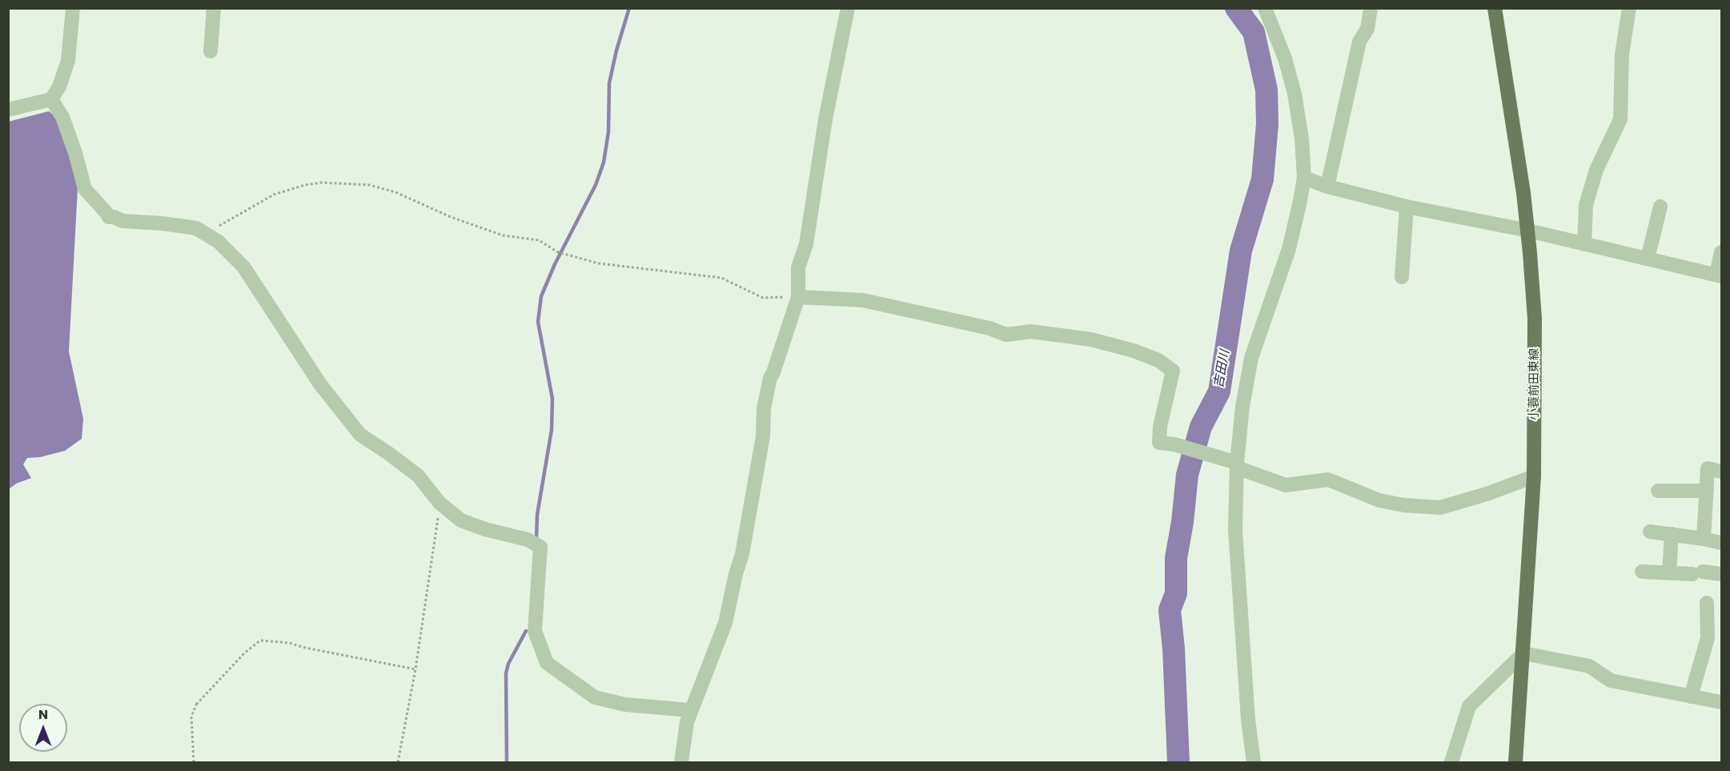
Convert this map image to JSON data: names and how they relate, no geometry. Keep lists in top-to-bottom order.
{
  "streets": {
    "main road": ["小蓑前田東線"]
  },
  "water": ["吉田川"],
  "north": "top"
}
